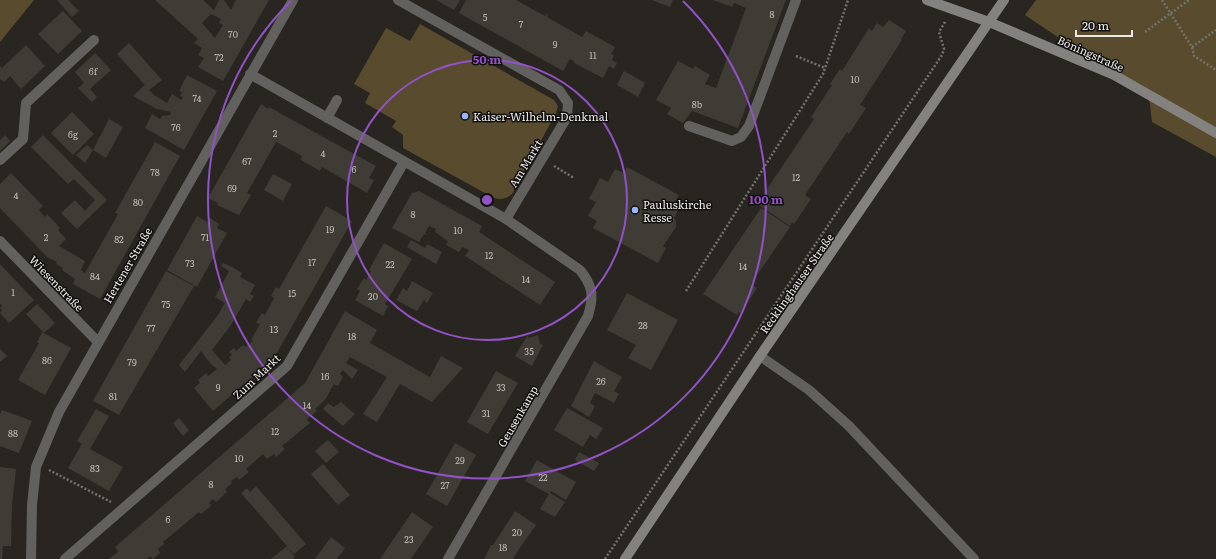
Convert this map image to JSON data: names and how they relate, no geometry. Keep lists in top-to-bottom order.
{
  "streets": {
    "main road": ["Böningstraße", "Recklinghauser Straße"],
    "street": [
      "Am Markt",
      "Hertener Straße",
      "Wiesenstraße",
      "Zum Markt",
      "Geusenkamp"
    ]
  },
  "crossings": [
    ["Böningstraße", "Recklinghauser Straße"],
    ["Am Markt", "Geusenkamp"],
    ["Hertener Straße", "Wiesenstraße"]
  ],
  "places": ["Kaiser-Wilhelm-Denkmal", "Pauluskirche Resse"],
  "house_numbers": [
    "8",
    "5",
    "7",
    "70",
    "9",
    "11",
    "72",
    "6f",
    "10",
    "74",
    "8b",
    "76",
    "2",
    "6g",
    "4",
    "67",
    "6",
    "78",
    "12",
    "69",
    "4",
    "80",
    "8",
    "19",
    "10",
    "2",
    "71",
    "82",
    "12",
    "17",
    "73",
    "22",
    "14",
    "84",
    "14",
    "1",
    "15",
    "20",
    "75",
    "28",
    "77",
    "13",
    "18",
    "35",
    "86",
    "79",
    "16",
    "26",
    "9",
    "33",
    "81",
    "14",
    "31",
    "12",
    "88",
    "10",
    "29",
    "83",
    "22",
    "8",
    "27",
    "6",
    "20",
    "23",
    "18"
  ],
  "scale_bar": "20 m",
  "rings": ["50 m", "100 m"]
}
